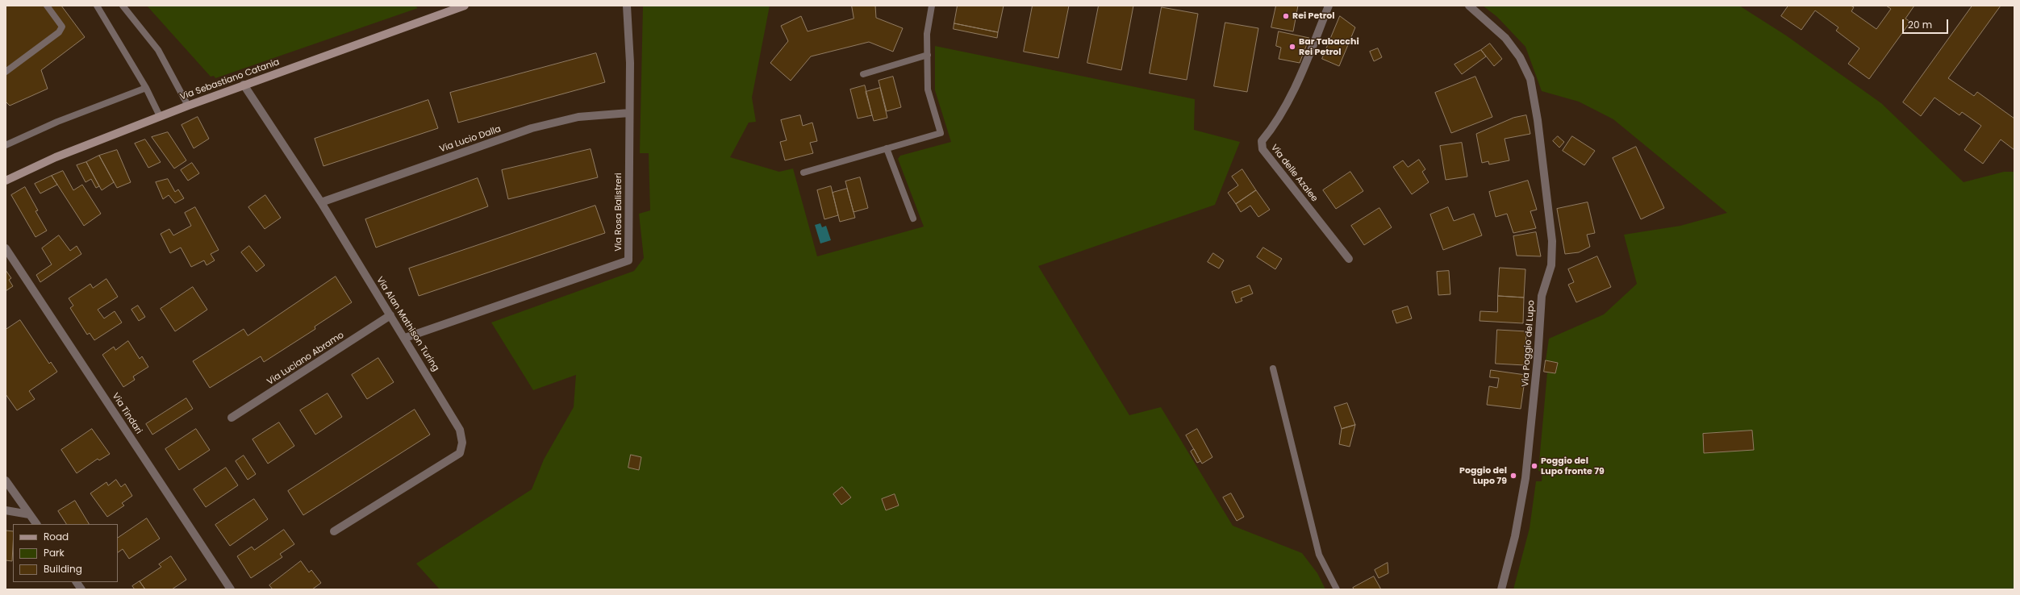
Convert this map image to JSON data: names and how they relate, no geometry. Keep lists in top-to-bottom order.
{
  "streets": {
    "main road": ["Via Sebastiano Catania"],
    "street": [
      "Via Lucio Dalla",
      "Via delle Azalee",
      "Via Rosa Balistreri",
      "Via Alan Mathison Turing",
      "Via Poggio del Lupo",
      "Via Luciano Abramo",
      "Via Tindari"
    ]
  },
  "crossings": [
    ["Via Sebastiano Catania", "Via Alan Mathison Turing"],
    ["Via Lucio Dalla", "Via Rosa Balistreri"],
    ["Via Lucio Dalla", "Via Alan Mathison Turing"],
    ["Via Rosa Balistreri", "Via Alan Mathison Turing"],
    ["Via Alan Mathison Turing", "Via Luciano Abramo"]
  ],
  "places": [
    "Rei Petrol",
    "Bar Tabacchi Rei Petrol",
    "Poggio del Lupo fronte 79",
    "Poggio del Lupo 79"
  ],
  "legend": ["Road", "Park", "Building"],
  "scale_bar": "20 m"
}
